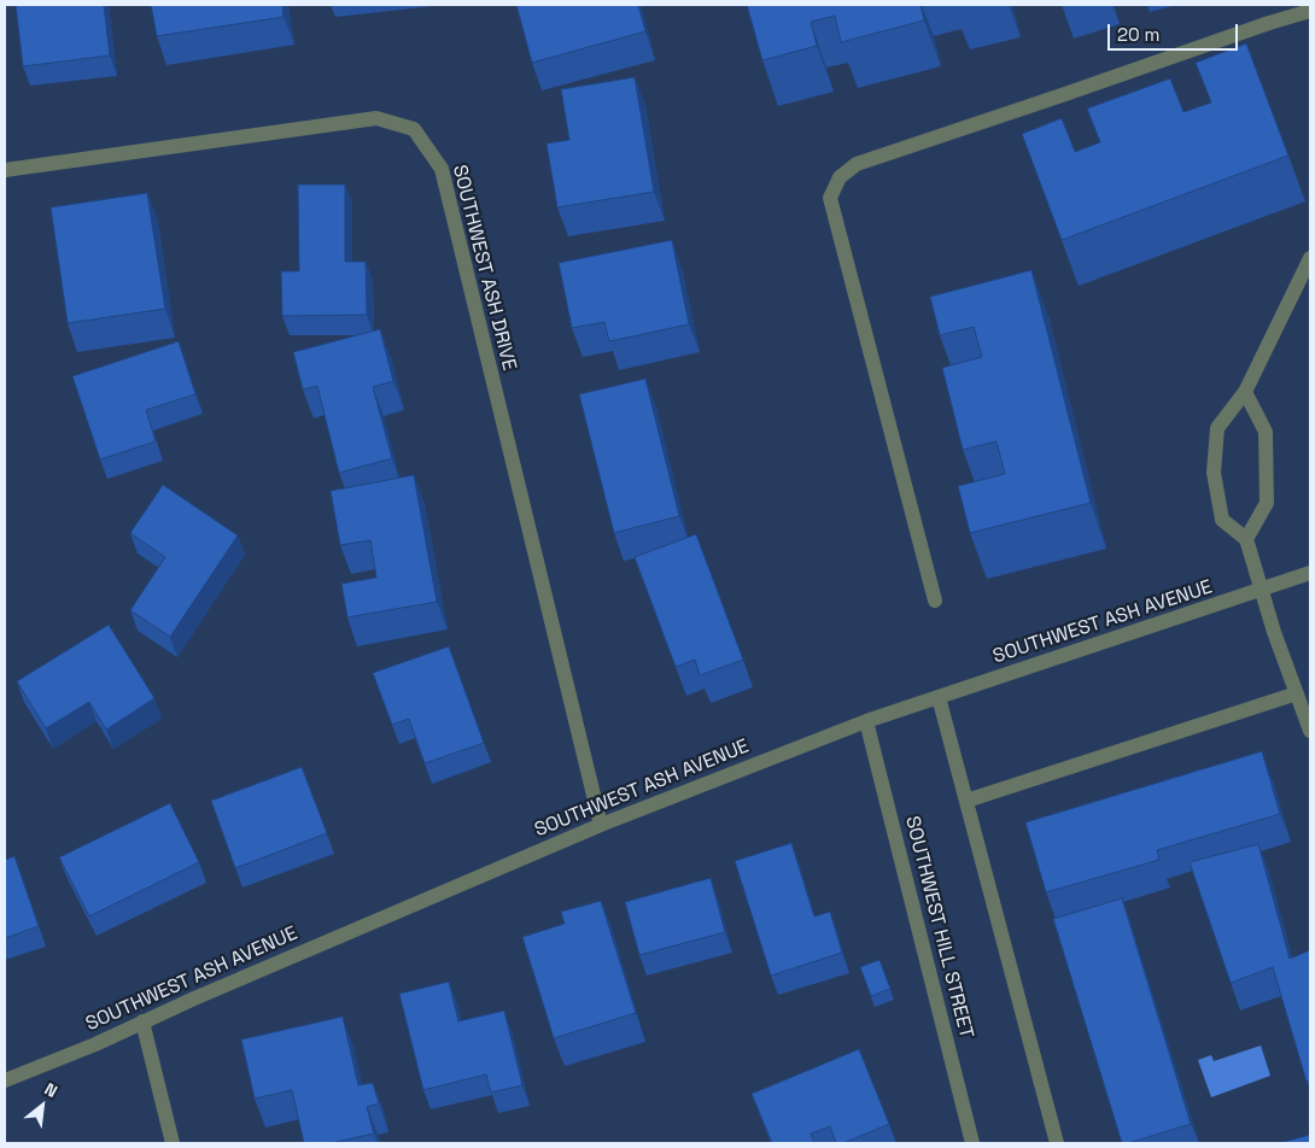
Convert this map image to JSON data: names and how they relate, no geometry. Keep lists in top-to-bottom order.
{
  "streets": {
    "street": ["SOUTHWEST ASH DRIVE", "SOUTHWEST ASH AVENUE", "SOUTHWEST HILL STREET"]
  },
  "crossings": [
    ["SOUTHWEST ASH DRIVE", "SOUTHWEST ASH AVENUE"],
    ["SOUTHWEST ASH AVENUE", "SOUTHWEST HILL STREET"]
  ],
  "scale_bar": "20 m",
  "north": "top right"
}
